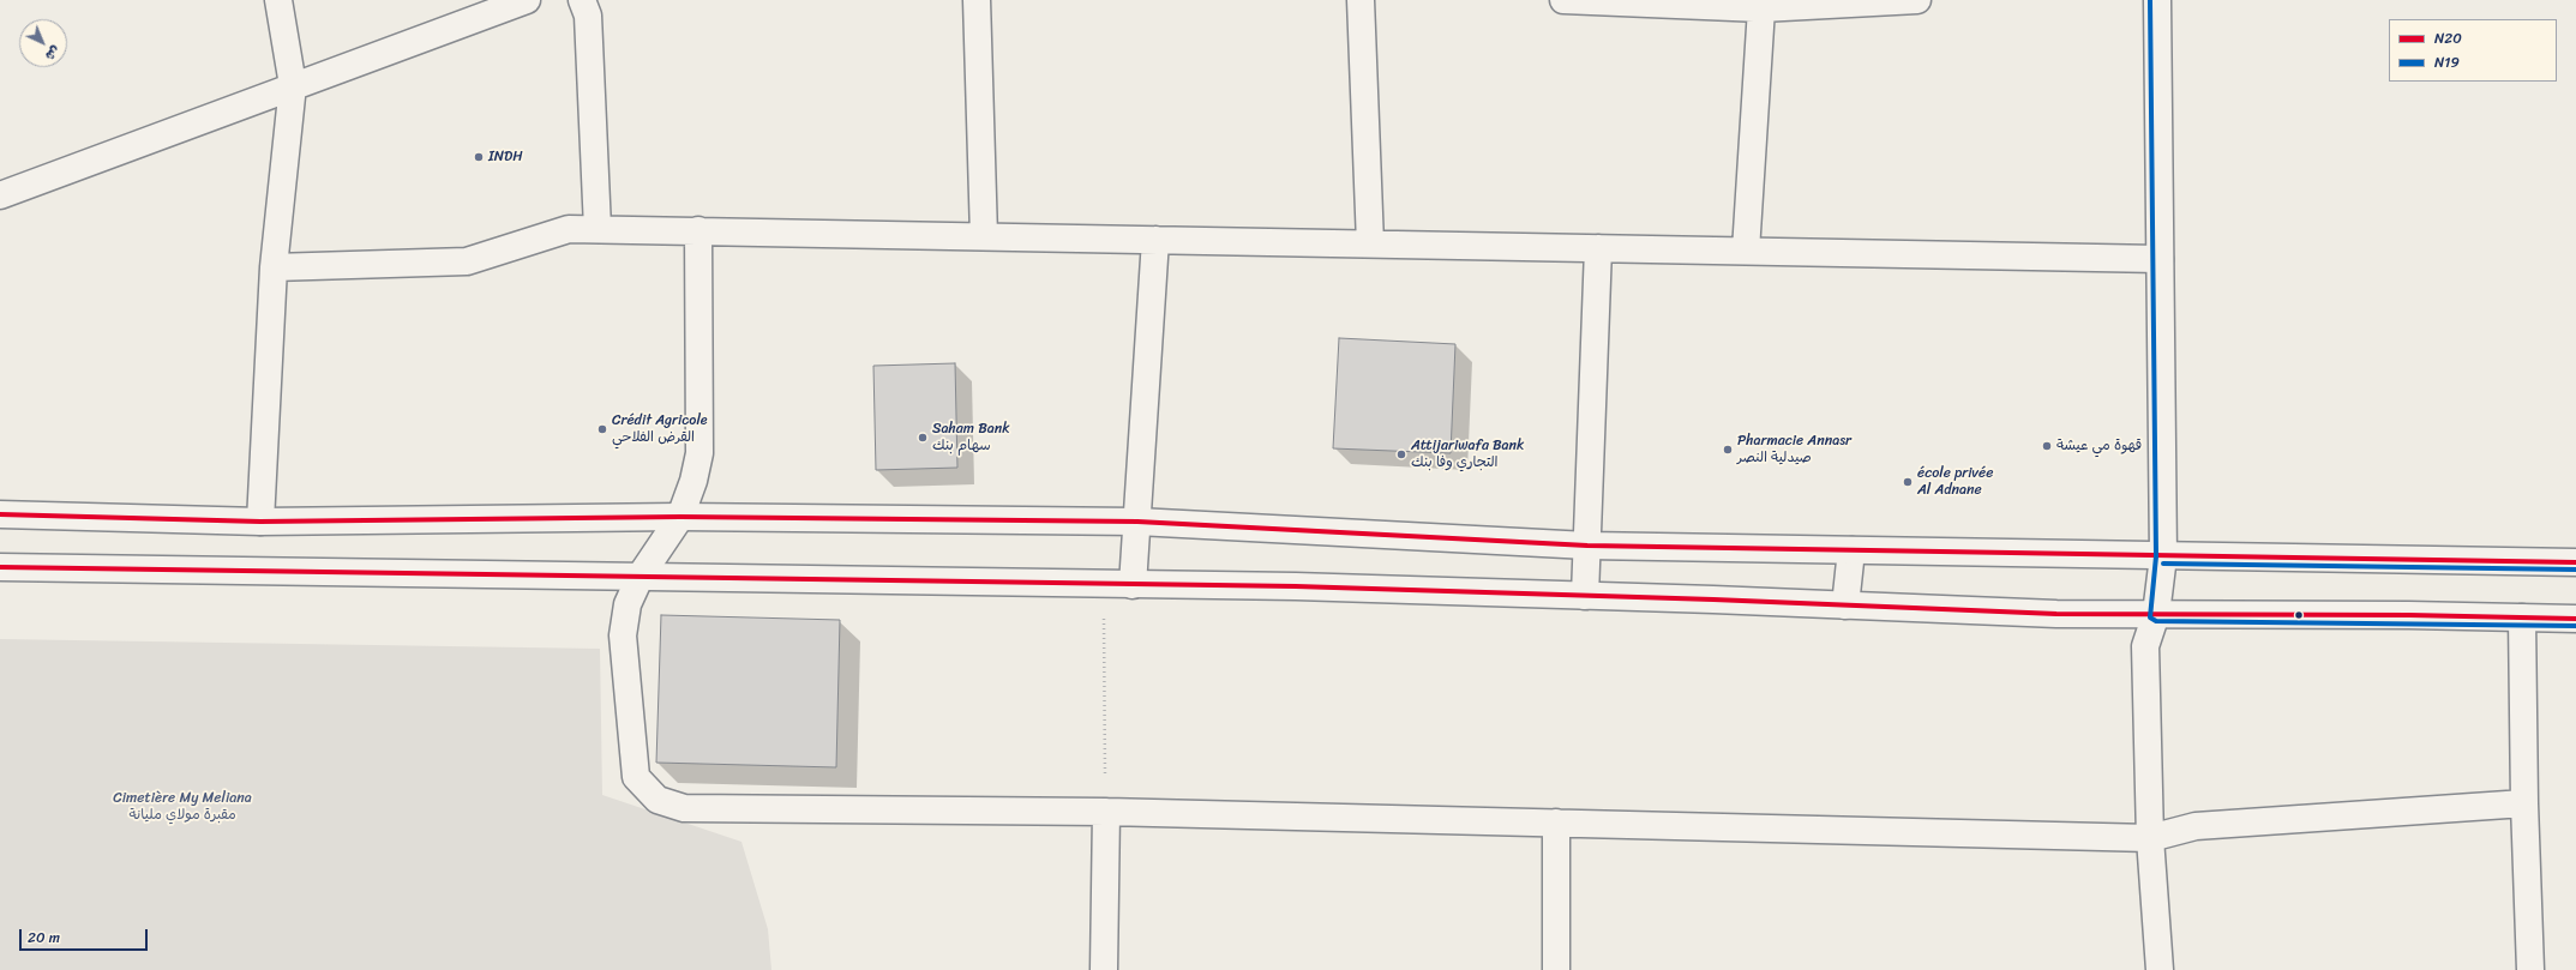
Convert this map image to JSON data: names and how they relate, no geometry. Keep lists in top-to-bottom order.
{
  "parks": ["Cimetière My Meliana مقبرة مولاي مليانة"],
  "places": [
    "INDH",
    "Crédit Agricole القرض الفلاحي",
    "Saham Bank سهام بنك",
    "قهوة مي عيشة",
    "Pharmacie Annasr صيدلية النصر",
    "Attijariwafa Bank التجاري وفا بنك",
    "école privée Al Adnane"
  ],
  "lines": ["transit line N19", "transit line N20"],
  "legend": ["N20", "N19"],
  "scale_bar": "20 m",
  "north": "bottom right"
}
